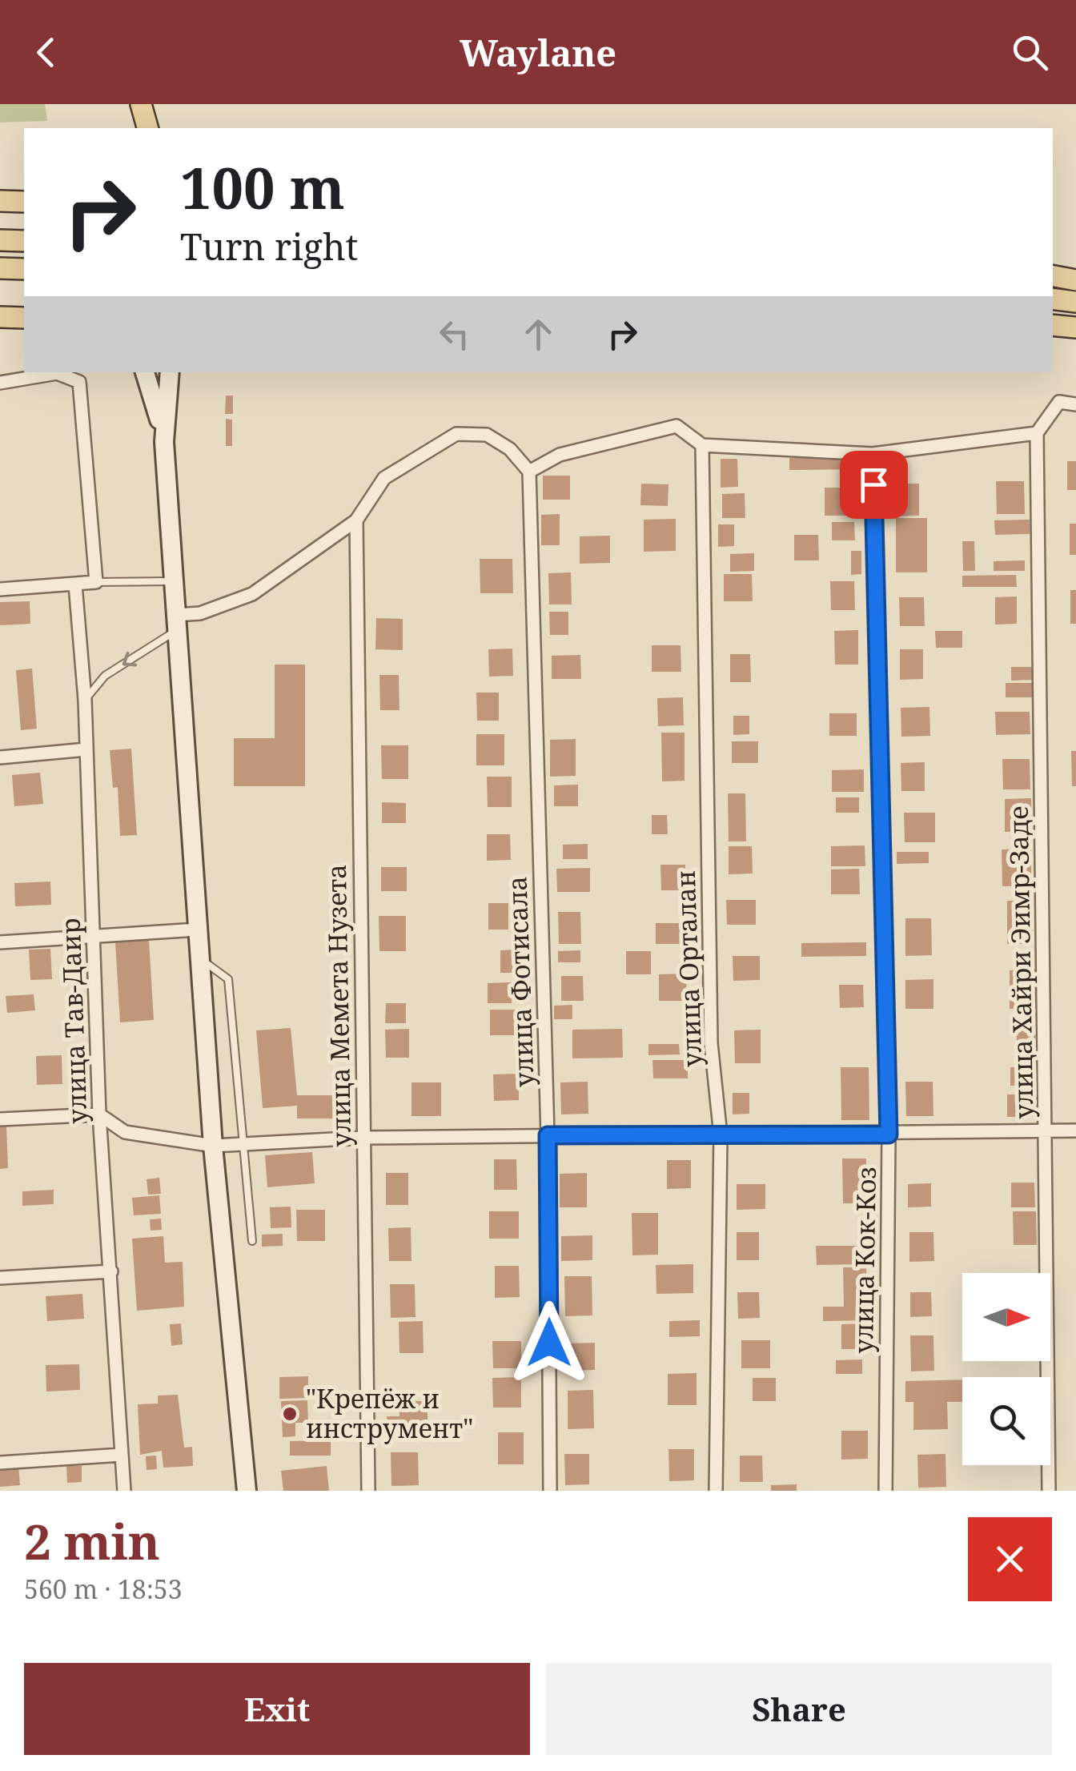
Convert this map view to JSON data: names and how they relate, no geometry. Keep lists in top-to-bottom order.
{
  "streets": {
    "street": [
      "улица Хайри Эимр-Заде",
      "улица Орталан",
      "улица Фотисала",
      "улица Мемета Нузета",
      "улица Тав-Даир",
      "улица Кок-Коз"
    ]
  },
  "places": ["\"Крепёж и инструмент\""],
  "north": "right",
  "page": {
    "header": "Waylane",
    "turn": ["100 m", "Turn right"],
    "heading": ["2 min", "560 m · 18:53"],
    "buttons": ["Exit", "Share"]
  }
}
